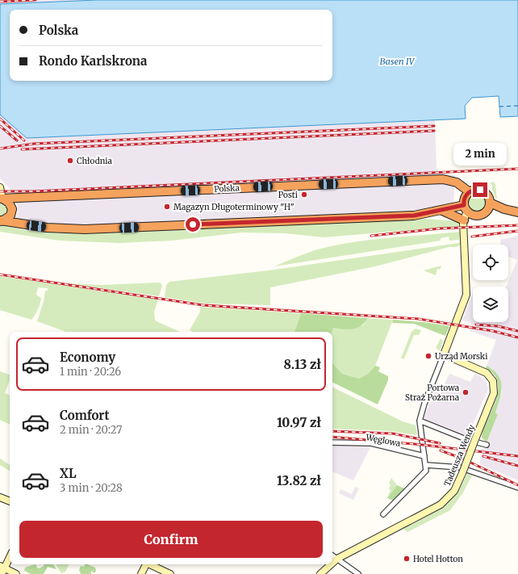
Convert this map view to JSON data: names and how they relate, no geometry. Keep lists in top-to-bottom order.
{
  "streets": {
    "highway": ["Polska"],
    "street": ["Węglowa", "Tadeusza Wendy"]
  },
  "water": ["Basen IV"],
  "places": [
    "Chłodnia",
    "Posti",
    "Magazyn Długoterminowy \"H\"",
    "Urząd Morski",
    "Portowa Straż Pożarna",
    "Hotel Hotton"
  ],
  "page": {
    "banner": ["Polska", "Rondo Karlskrona"],
    "bubble": "2 min",
    "list": [
      {
        "name": "Economy",
        "note": "1 min · 20:26",
        "value": "8.13 zł"
      },
      {
        "name": "Comfort",
        "note": "2 min · 20:27",
        "value": "10.97 zł"
      },
      {
        "name": "XL",
        "note": "3 min · 20:28",
        "value": "13.82 zł"
      }
    ],
    "buttons": "Confirm"
  }
}
